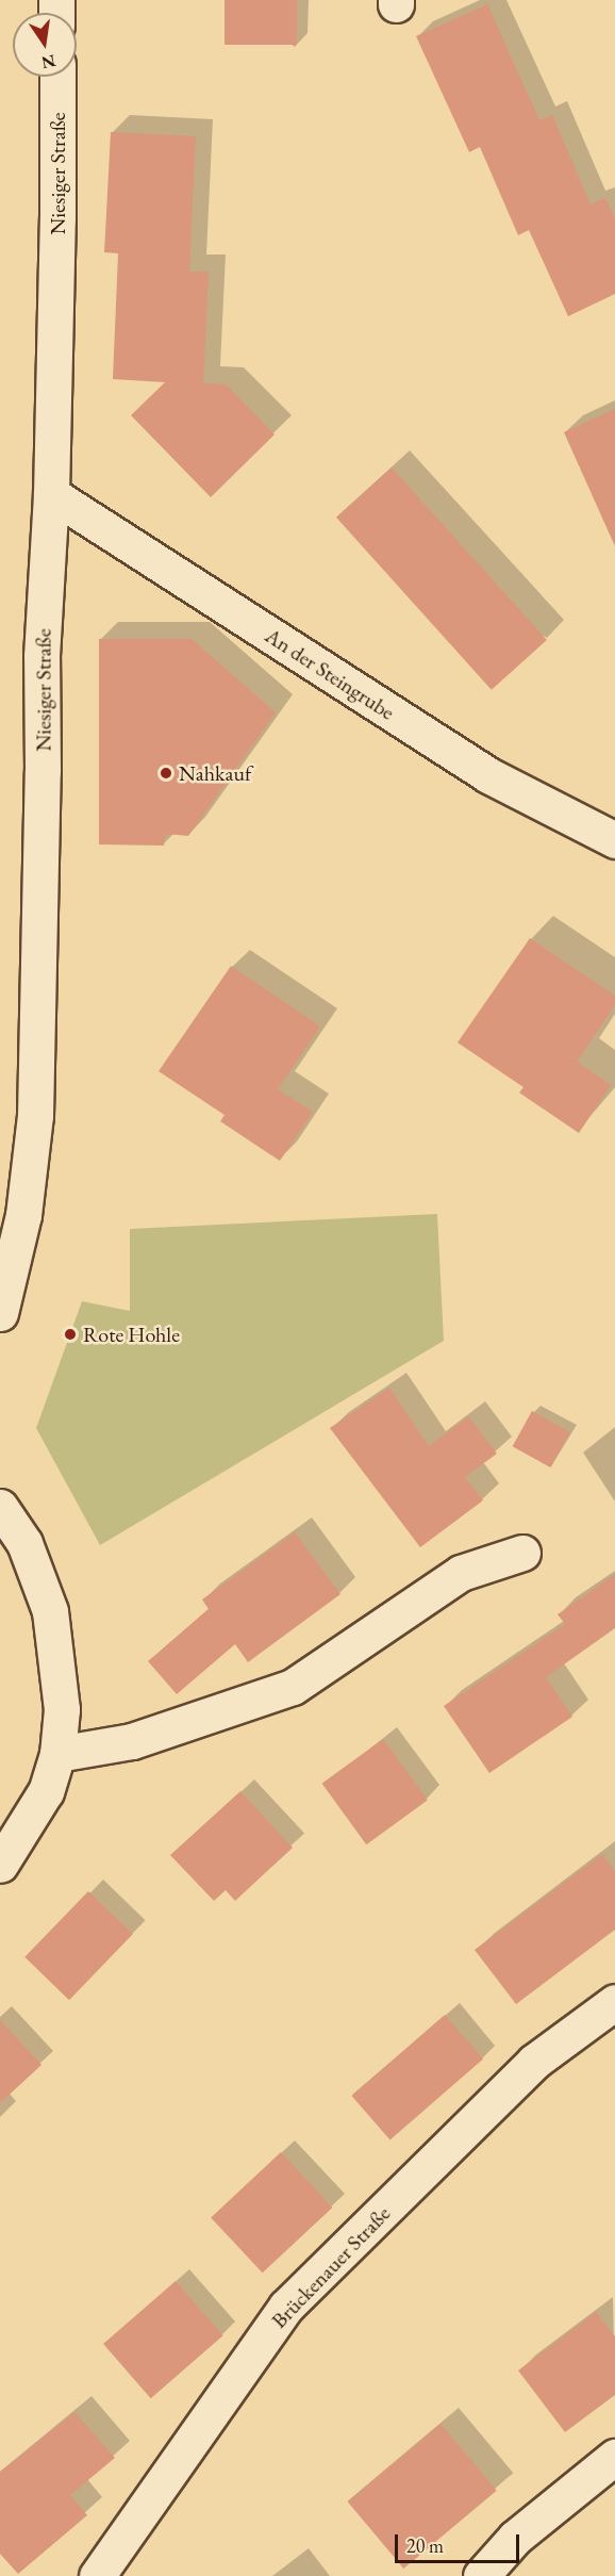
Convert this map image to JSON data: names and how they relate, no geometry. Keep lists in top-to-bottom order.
{
  "streets": {
    "street": ["Niesiger Straße", "An der Steingrube", "Brückenauer Straße"]
  },
  "crossings": [
    ["Niesiger Straße", "An der Steingrube"]
  ],
  "places": ["Nahkauf", "Rote Hohle"],
  "scale_bar": "20 m",
  "north": "bottom"
}
